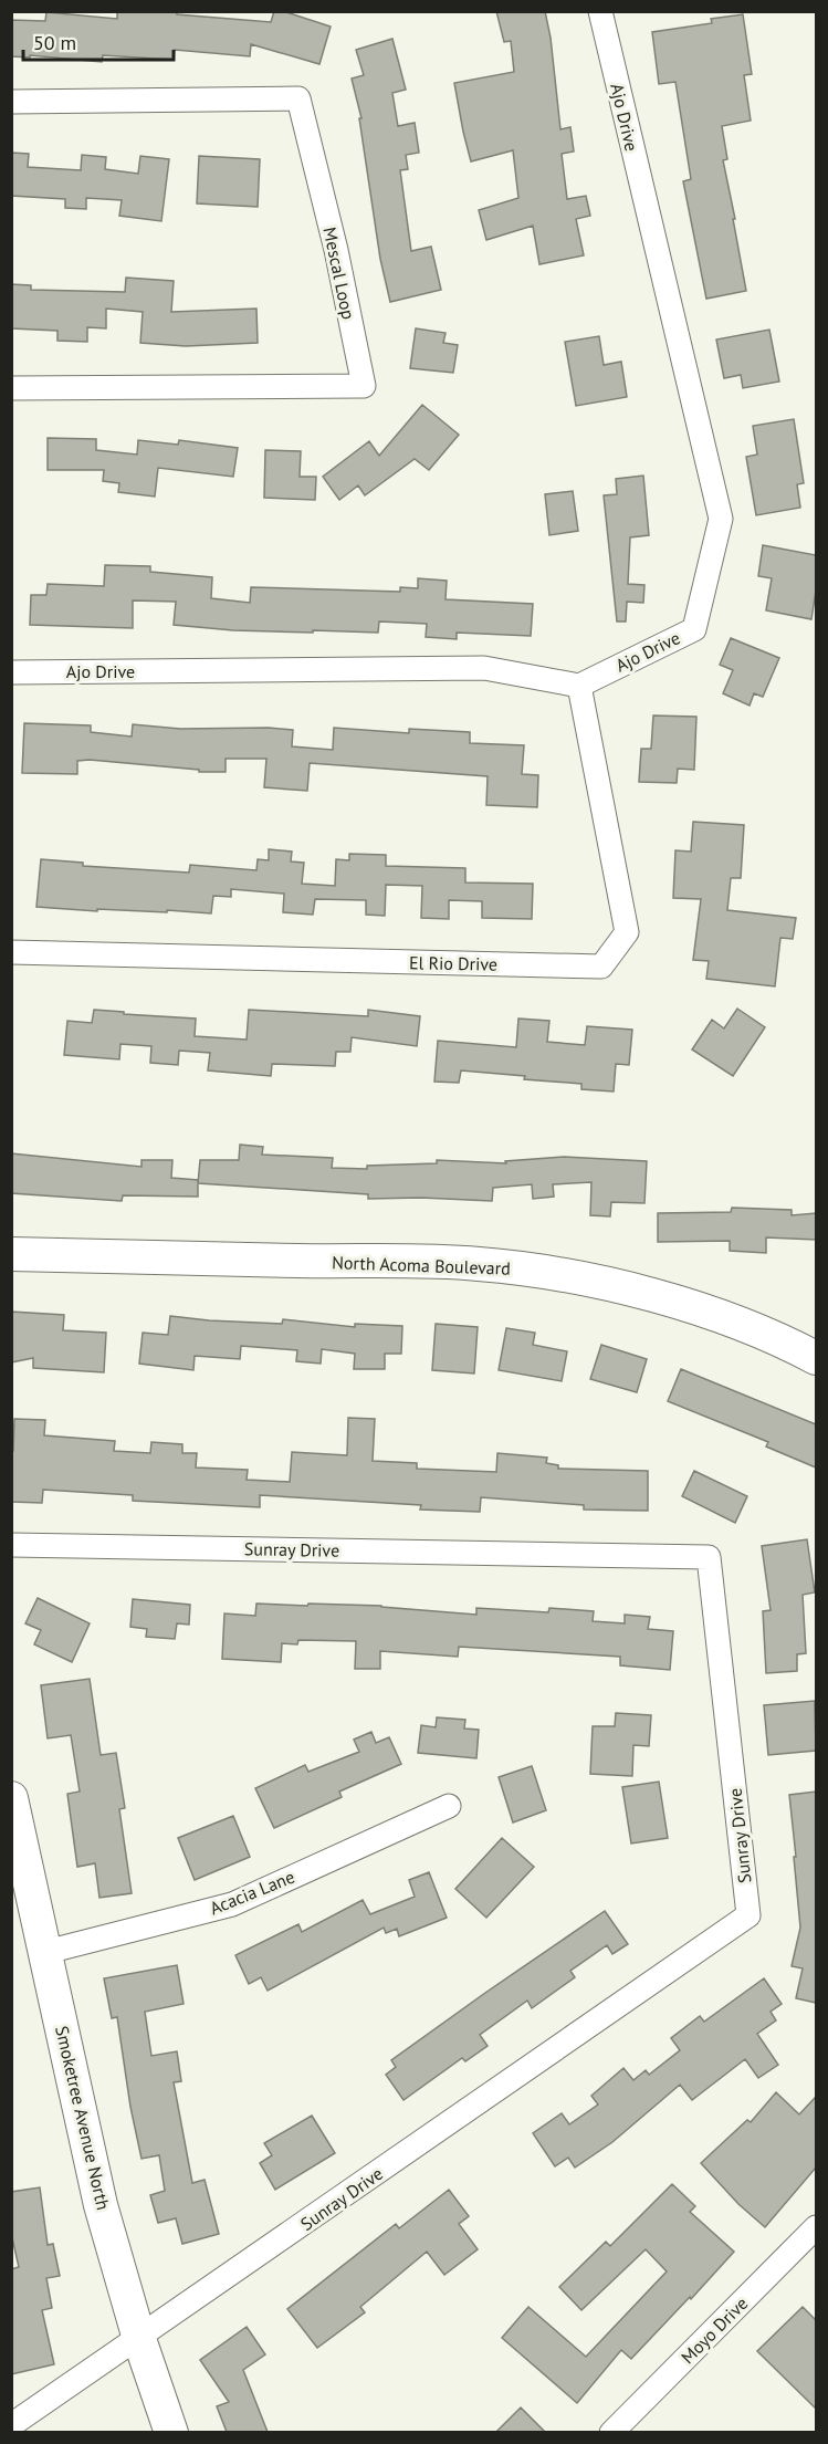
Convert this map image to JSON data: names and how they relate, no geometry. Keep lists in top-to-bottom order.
{
  "streets": {
    "main road": ["North Acoma Boulevard", "Smoketree Avenue North"],
    "street": [
      "Ajo Drive",
      "Mescal Loop",
      "El Rio Drive",
      "Sunray Drive",
      "Acacia Lane",
      "Moyo Drive"
    ]
  },
  "crossings": [
    ["Ajo Drive", "El Rio Drive"],
    ["Sunray Drive", "Smoketree Avenue North"],
    ["Acacia Lane", "Smoketree Avenue North"]
  ],
  "scale_bar": "50 m"
}
